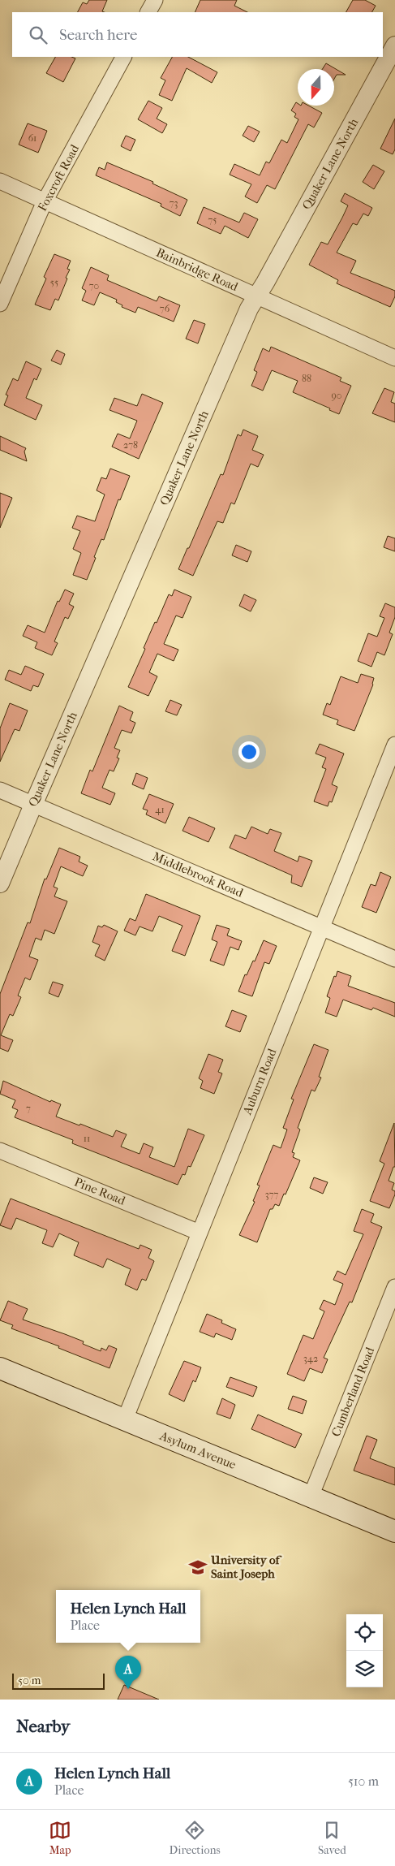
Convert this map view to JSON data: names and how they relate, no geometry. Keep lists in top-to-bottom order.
{
  "streets": {
    "main road": ["Asylum Avenue"],
    "street": [
      "Quaker Lane North",
      "Foxcroft Road",
      "Bainbridge Road",
      "Middlebrook Road",
      "Auburn Road",
      "Pine Road",
      "Cumberland Road"
    ]
  },
  "crossings": [
    ["Quaker Lane North", "Bainbridge Road"],
    ["Quaker Lane North", "Middlebrook Road"],
    ["Foxcroft Road", "Bainbridge Road"],
    ["Middlebrook Road", "Auburn Road"],
    ["Auburn Road", "Pine Road"],
    ["Auburn Road", "Asylum Avenue"],
    ["Cumberland Road", "Asylum Avenue"]
  ],
  "places": {
    "school or university": ["University of Saint Joseph"]
  },
  "house_numbers": [
    "61",
    "73",
    "75",
    "55",
    "70",
    "76",
    "88",
    "90",
    "278",
    "41",
    "7",
    "11",
    "377",
    "342"
  ],
  "scale_bar": "50 m",
  "north": "bottom",
  "page": {
    "search": "Search here",
    "popup": ["Helen Lynch Hall", "Place"],
    "pins": "A",
    "scale": "50 m",
    "heading": "Nearby",
    "list": [
      {
        "mark": "A",
        "name": "Helen Lynch Hall",
        "note": "Place",
        "value": "510 m"
      }
    ],
    "nav": ["Map", "Directions", "Saved"]
  }
}
